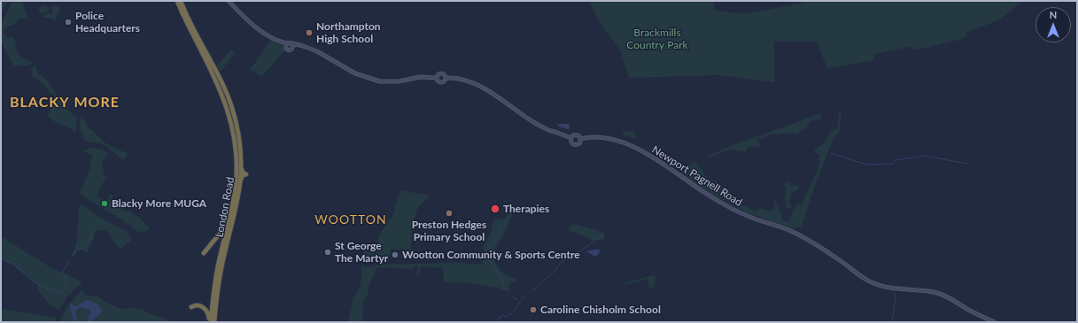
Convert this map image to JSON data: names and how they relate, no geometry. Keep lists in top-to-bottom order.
{
  "streets": {
    "highway": ["London Road"],
    "main road": ["Newport Pagnell Road"]
  },
  "districts": ["BLACKY MORE", "WOOTTON"],
  "parks": ["Brackmills Country Park"],
  "places": [
    "Police Headquarters",
    "Northampton High School",
    "Blacky More MUGA",
    "Therapies",
    "Preston Hedges Primary School",
    "St George The Martyr",
    "Wootton Community & Sports Centre",
    "Caroline Chisholm School"
  ],
  "north": "top"
}
